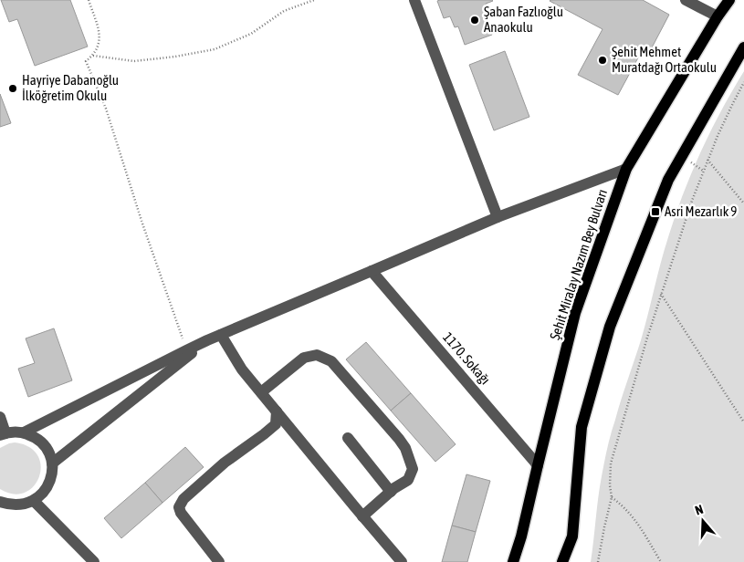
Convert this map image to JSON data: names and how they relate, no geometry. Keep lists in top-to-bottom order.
{
  "streets": {
    "main road": ["Şehit Miralay Nazım Bey Bulvarı"],
    "street": ["1170. Sokağı"]
  },
  "crossings": [
    ["Şehit Miralay Nazım Bey Bulvarı", "1170. Sokağı"]
  ],
  "places": {
    "other": ["Şaban Fazlıoğlu Anaokulu", "Şehit Mehmet Muratdağı Ortaokulu", "Hayriye Dabanoğlu İlköğretim Okulu"],
    "transit": ["Asri Mezarlık 9"]
  },
  "north": "top"
}
